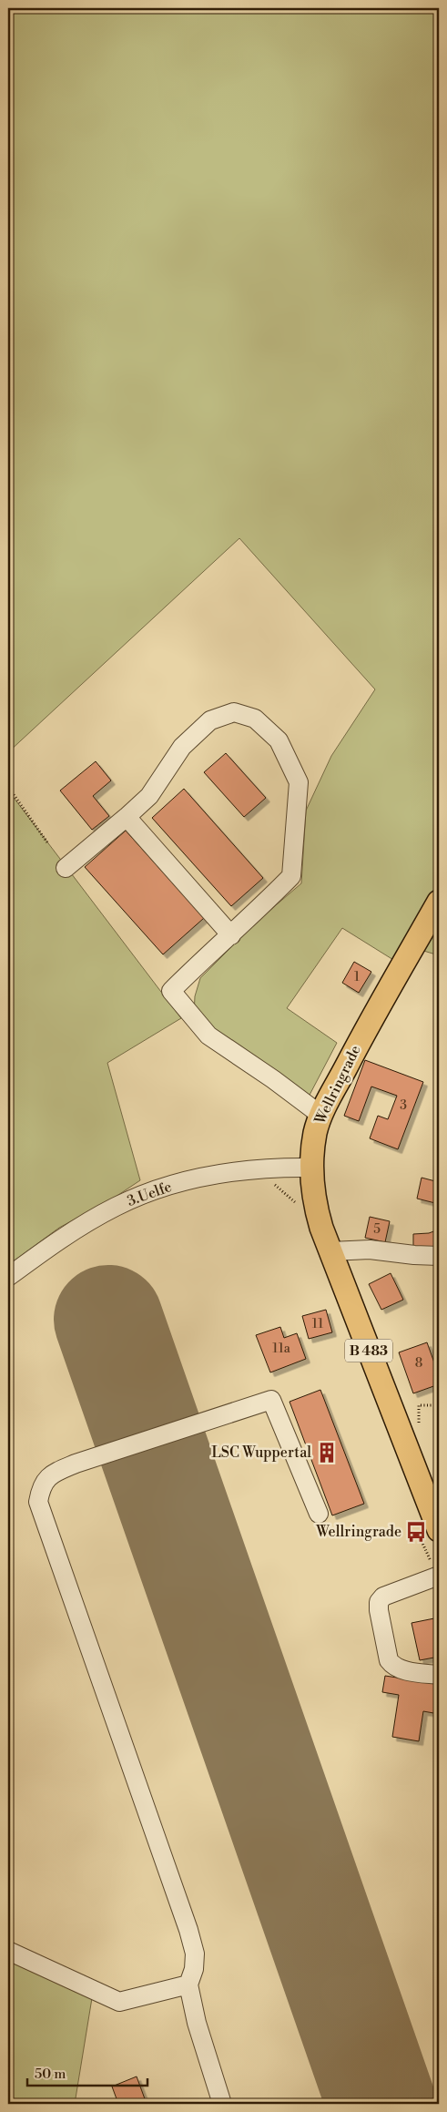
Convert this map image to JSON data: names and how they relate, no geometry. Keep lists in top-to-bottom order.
{
  "streets": {
    "main road": ["Wellringrade", "B 483"],
    "street": ["3.Uelfe"]
  },
  "crossings": [
    ["Wellringrade", "3.Uelfe"]
  ],
  "places": {
    "building": ["LSC Wuppertal"],
    "bus stop": ["Wellringrade"]
  },
  "house_numbers": [
    "1",
    "3",
    "5",
    "11",
    "11a",
    "8"
  ],
  "scale_bar": "50 m"
}
